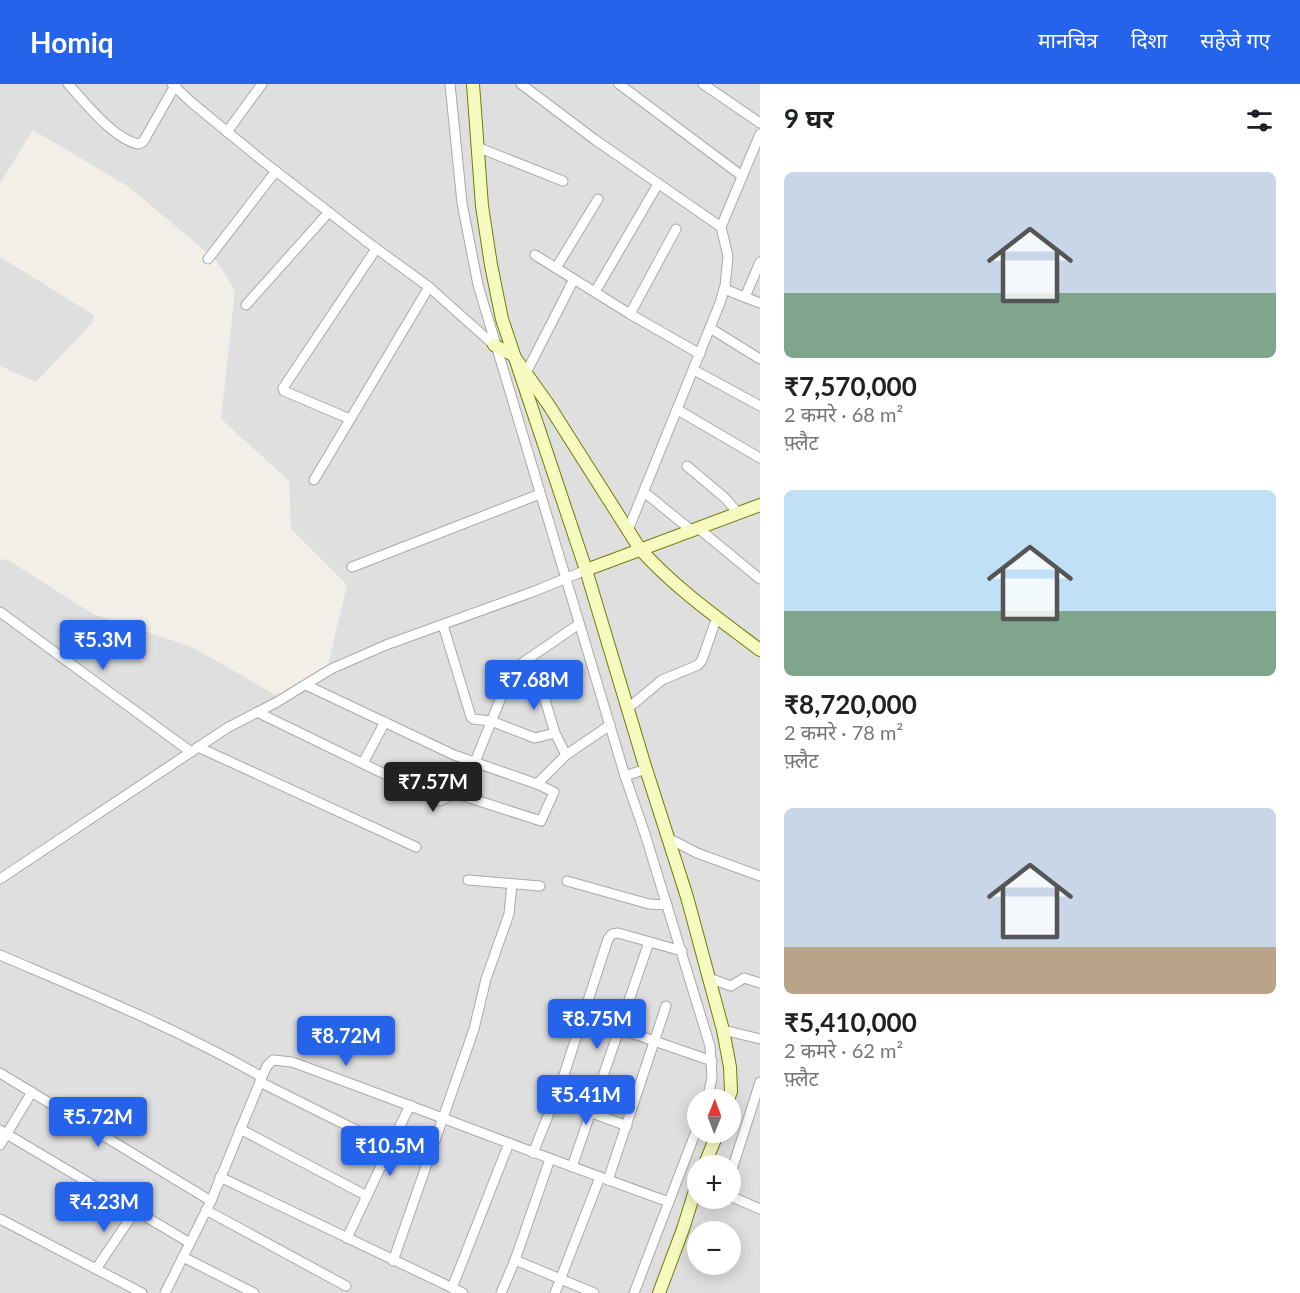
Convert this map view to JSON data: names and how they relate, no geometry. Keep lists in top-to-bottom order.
{
  "north": "top",
  "page": {
    "header": "Homiq",
    "nav": ["मानचित्र", "दिशा", "सहेजे गए"],
    "heading": "9 घर",
    "list": [
      {
        "name": "₹7,570,000",
        "note": "2 कमरे · 68 m² · फ़्लैट"
      },
      {
        "name": "₹8,720,000",
        "note": "2 कमरे · 78 m² · फ़्लैट"
      },
      {
        "name": "₹5,410,000",
        "note": "2 कमरे · 62 m² · फ़्लैट"
      }
    ],
    "price": [
      "₹5.3M",
      "₹7.68M",
      "₹7.57M",
      "₹8.75M",
      "₹8.72M",
      "₹5.41M",
      "₹5.72M",
      "₹10.5M",
      "₹4.23M"
    ],
    "map_buttons": ["+", "−"]
  }
}
